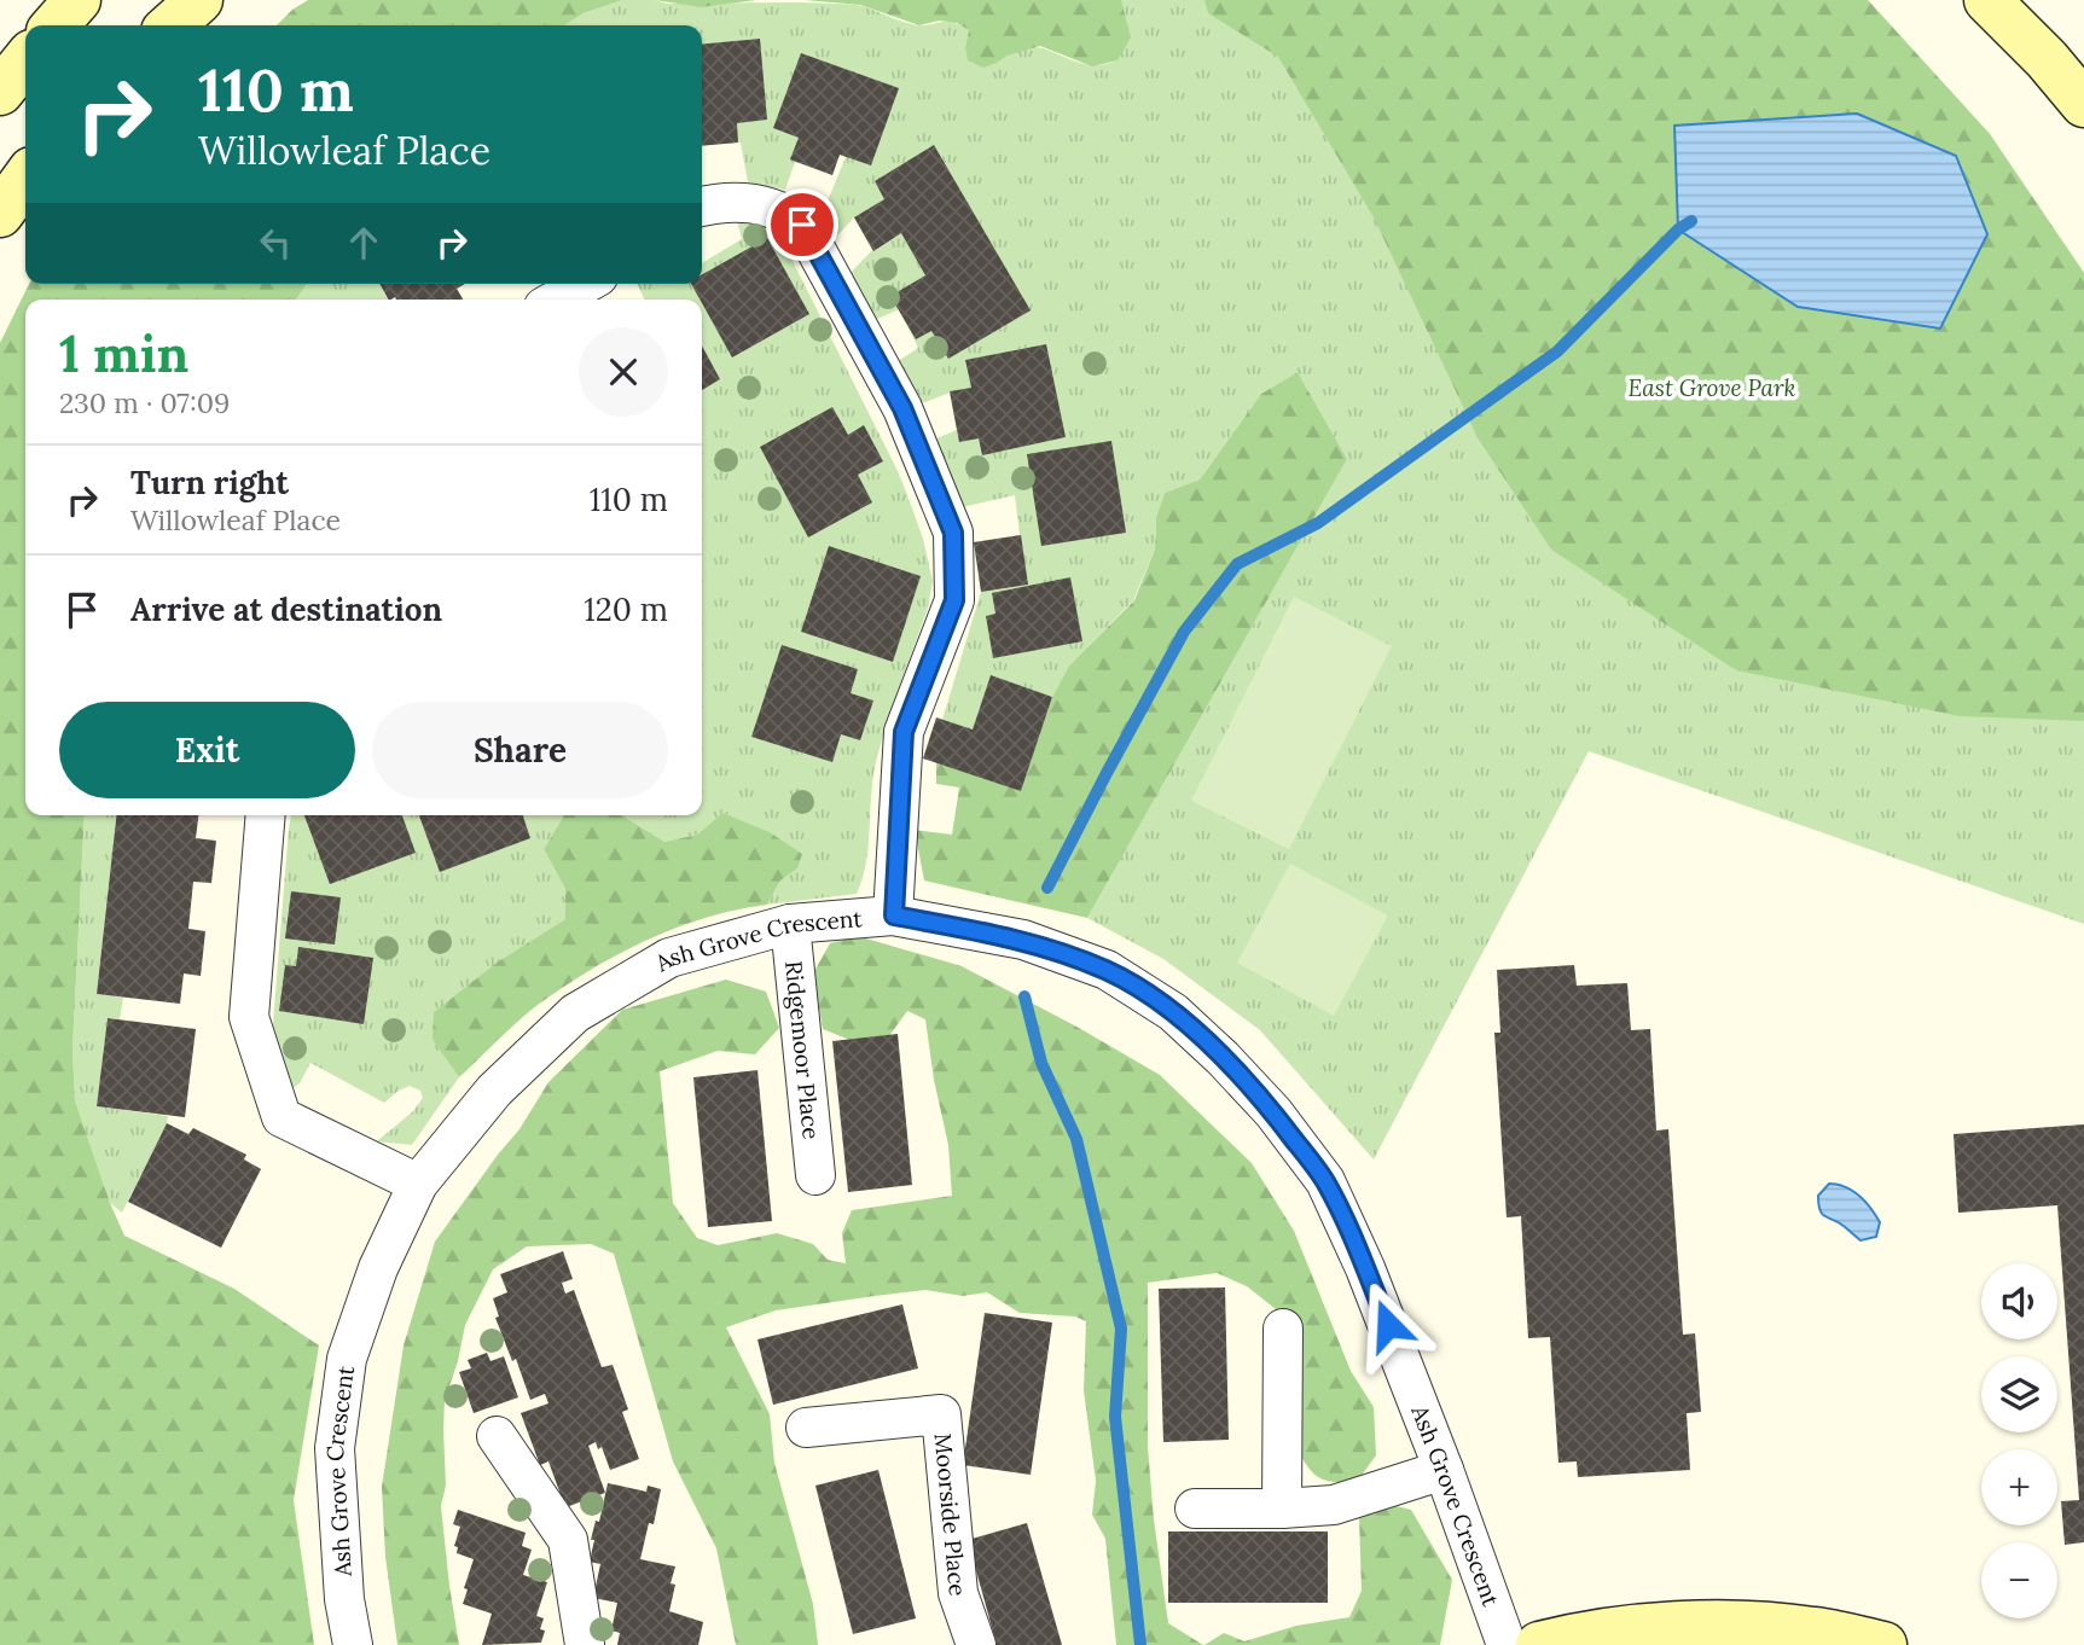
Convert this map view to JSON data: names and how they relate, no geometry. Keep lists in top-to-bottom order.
{
  "streets": {
    "street": ["Ash Grove Crescent", "Ridgemoor Place", "Moorside Place"]
  },
  "crossings": [
    ["Ash Grove Crescent", "Ridgemoor Place"]
  ],
  "parks": ["East Grove Park"],
  "page": {
    "turn": ["110 m", "Willowleaf Place"],
    "heading": ["1 min", "230 m · 07:09"],
    "list": [
      {
        "name": "Turn right",
        "note": "Willowleaf Place",
        "value": "110 m"
      },
      {
        "name": "Arrive at destination",
        "value": "120 m"
      }
    ],
    "buttons": ["Exit", "Share"],
    "map_buttons": ["+", "−"]
  }
}
